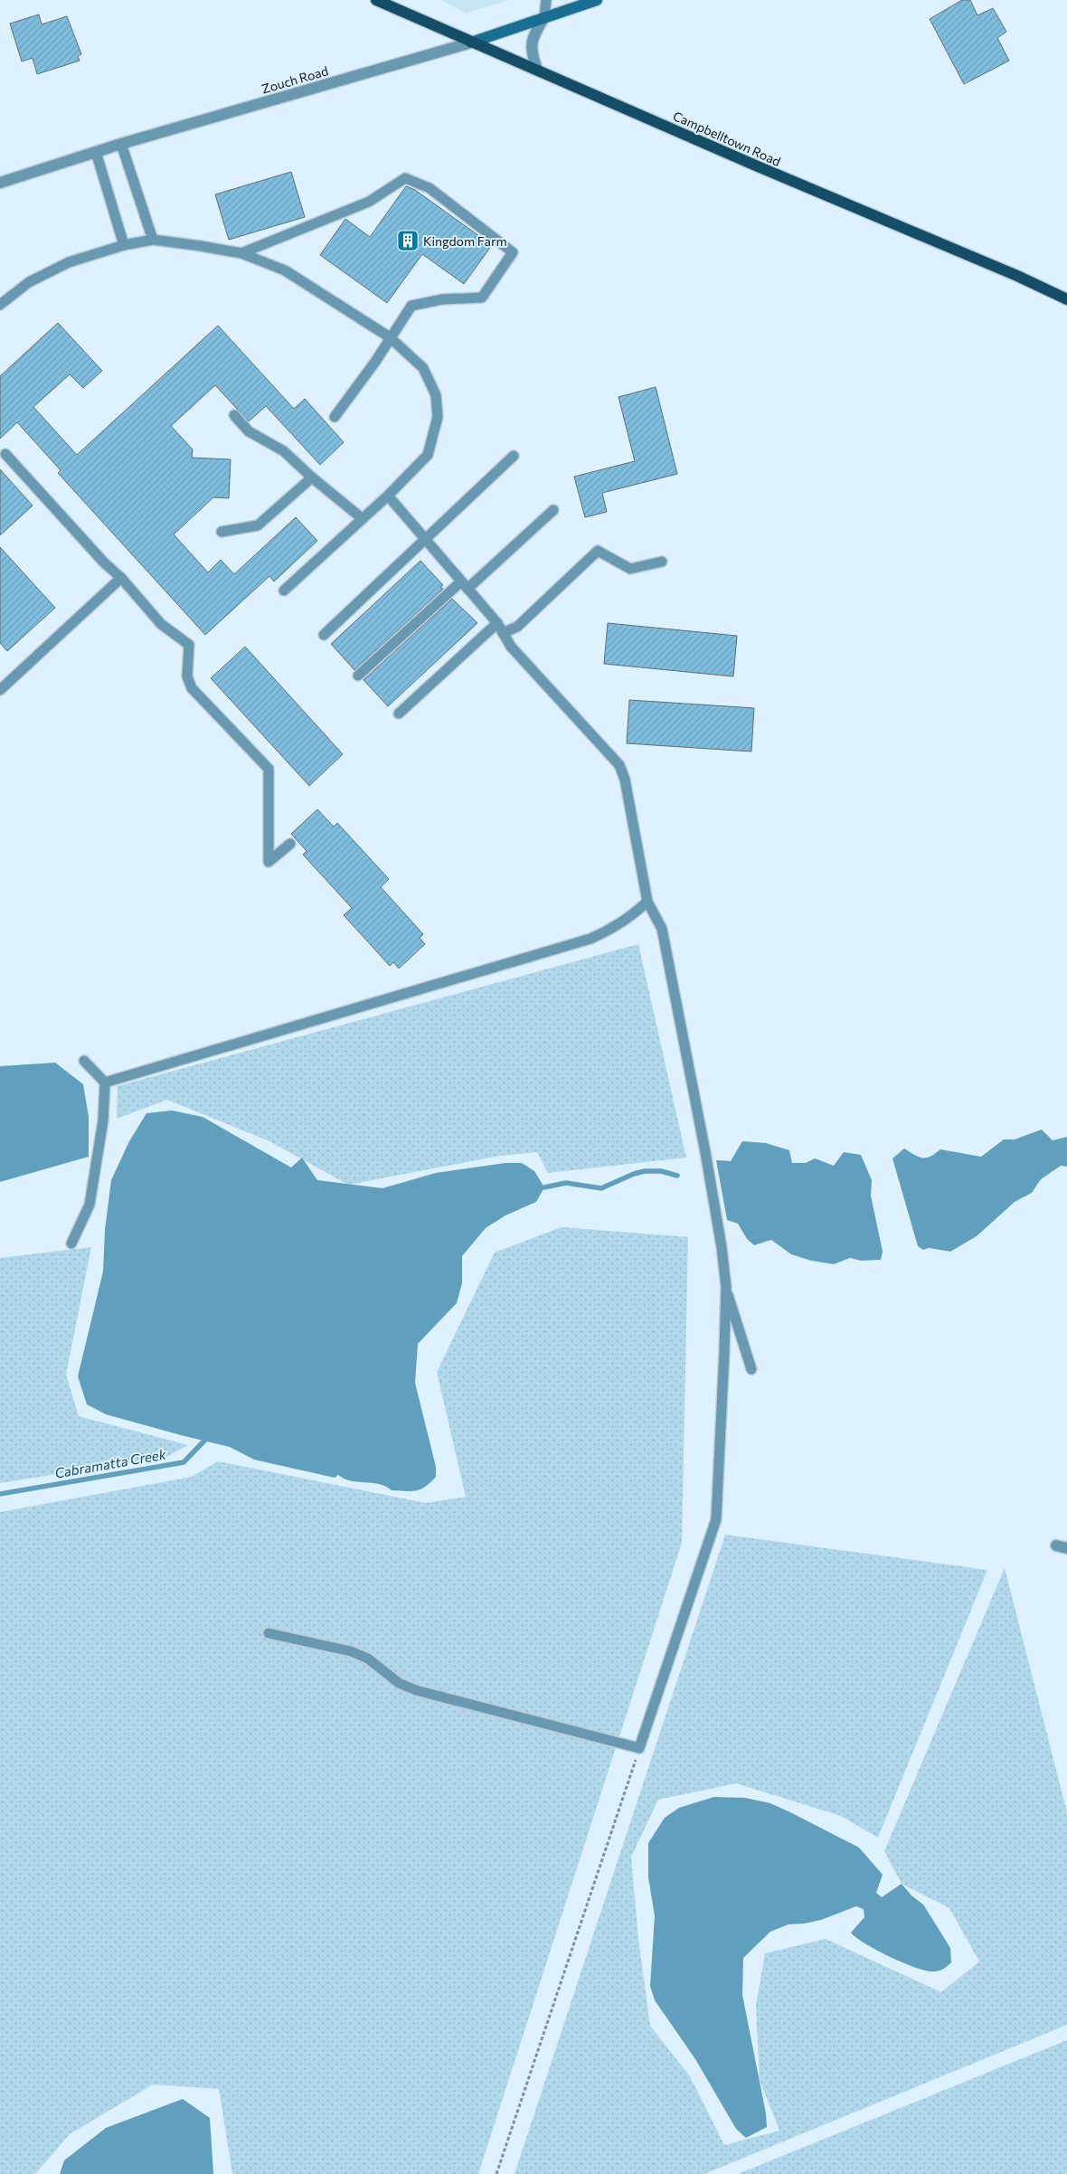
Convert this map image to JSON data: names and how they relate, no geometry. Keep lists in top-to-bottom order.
{
  "streets": {
    "main road": ["Campbelltown Road"],
    "street": ["Zouch Road"]
  },
  "crossings": [
    ["Zouch Road", "Campbelltown Road"]
  ],
  "water": ["Cabramatta Creek"],
  "places": {
    "building": ["Kingdom Farm"]
  }
}
